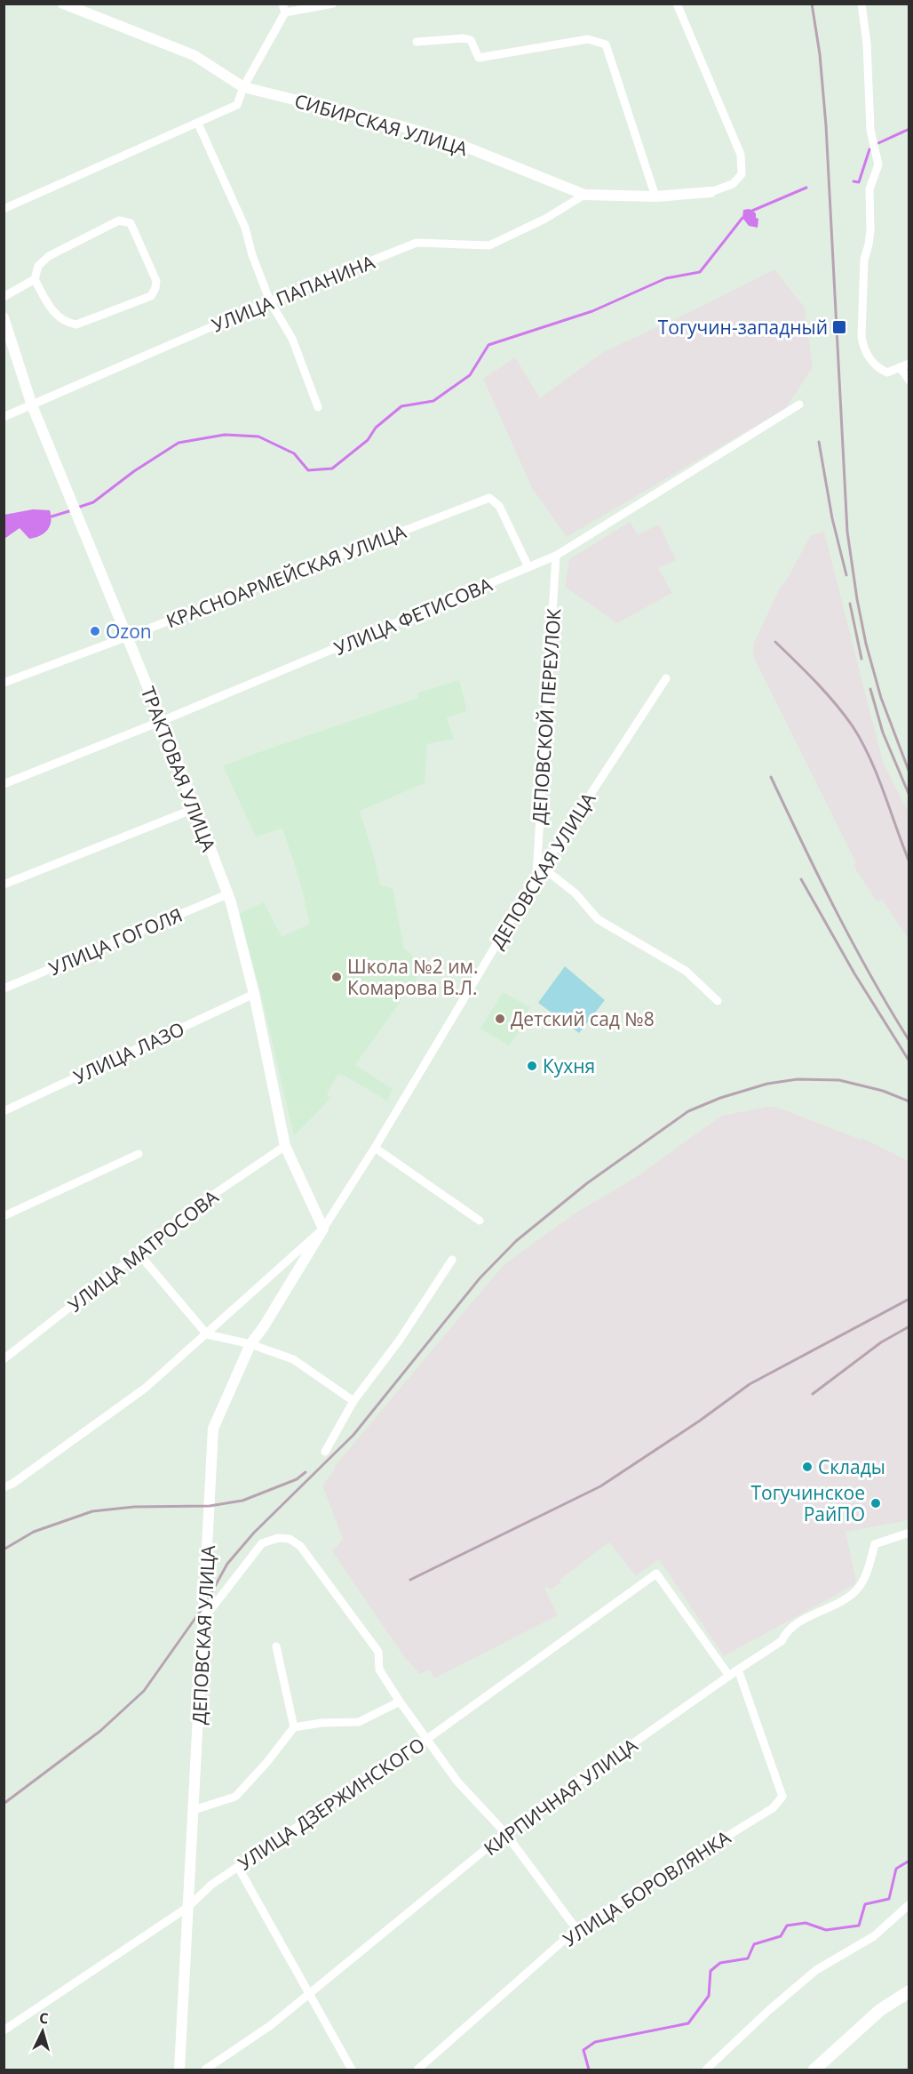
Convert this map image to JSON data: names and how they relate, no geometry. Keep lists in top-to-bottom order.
{
  "streets": {
    "street": [
      "СИБИРСКАЯ УЛИЦА",
      "УЛИЦА ПАПАНИНА",
      "КРАСНОАРМЕЙСКАЯ УЛИЦА",
      "УЛИЦА ФЕТИСОВА",
      "ДЕПОВСКОЙ ПЕРЕУЛОК",
      "ТРАКТОВАЯ УЛИЦА",
      "ДЕПОВСКАЯ УЛИЦА",
      "УЛИЦА ГОГОЛЯ",
      "УЛИЦА ЛАЗО",
      "УЛИЦА МАТРОСОВА",
      "КИРПИЧНАЯ УЛИЦА",
      "УЛИЦА ДЗЕРЖИНСКОГО",
      "УЛИЦА БОРОВЛЯНКА"
    ]
  },
  "crossings": [
    ["СИБИРСКАЯ УЛИЦА", "УЛИЦА ПАПАНИНА"],
    ["УЛИЦА ПАПАНИНА", "ТРАКТОВАЯ УЛИЦА"],
    ["КРАСНОАРМЕЙСКАЯ УЛИЦА", "УЛИЦА ФЕТИСОВА"],
    ["КРАСНОАРМЕЙСКАЯ УЛИЦА", "ТРАКТОВАЯ УЛИЦА"],
    ["УЛИЦА ФЕТИСОВА", "ДЕПОВСКОЙ ПЕРЕУЛОК"],
    ["УЛИЦА ФЕТИСОВА", "ТРАКТОВАЯ УЛИЦА"],
    ["ДЕПОВСКОЙ ПЕРЕУЛОК", "ДЕПОВСКАЯ УЛИЦА"],
    ["ТРАКТОВАЯ УЛИЦА", "ДЕПОВСКАЯ УЛИЦА"],
    ["ТРАКТОВАЯ УЛИЦА", "УЛИЦА ГОГОЛЯ"],
    ["ТРАКТОВАЯ УЛИЦА", "УЛИЦА ЛАЗО"],
    ["ТРАКТОВАЯ УЛИЦА", "УЛИЦА МАТРОСОВА"],
    ["ДЕПОВСКАЯ УЛИЦА", "УЛИЦА ДЗЕРЖИНСКОГО"],
    ["КИРПИЧНАЯ УЛИЦА", "УЛИЦА ДЗЕРЖИНСКОГО"],
    ["КИРПИЧНАЯ УЛИЦА", "УЛИЦА БОРОВЛЯНКА"]
  ],
  "places": {
    "transit": ["Тогучин-западный"],
    "other": [
      "Ozon",
      "Школа №2 им. Комарова В.Л.",
      "Детский сад №8",
      "Кухня",
      "Склады",
      "Тогучинское РайПО"
    ]
  },
  "north": "top"
}
